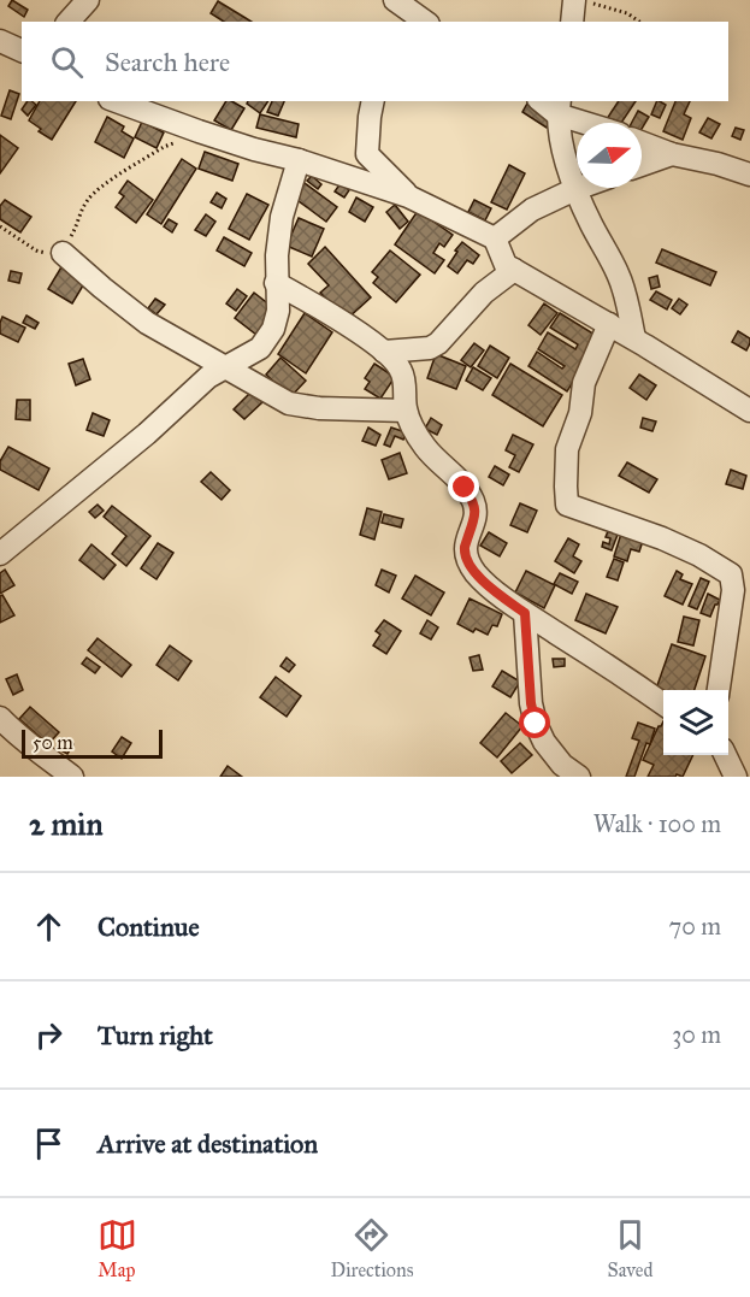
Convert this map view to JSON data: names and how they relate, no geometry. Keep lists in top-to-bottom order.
{
  "scale_bar": "50 m",
  "north": "right",
  "page": {
    "search": "Search here",
    "scale": "50 m",
    "heading": ["2 min", "Walk · 100 m"],
    "list": [
      ["Continue", "70 m"],
      ["Turn right", "30 m"],
      "Arrive at destination"
    ],
    "nav": ["Map", "Directions", "Saved"]
  }
}
